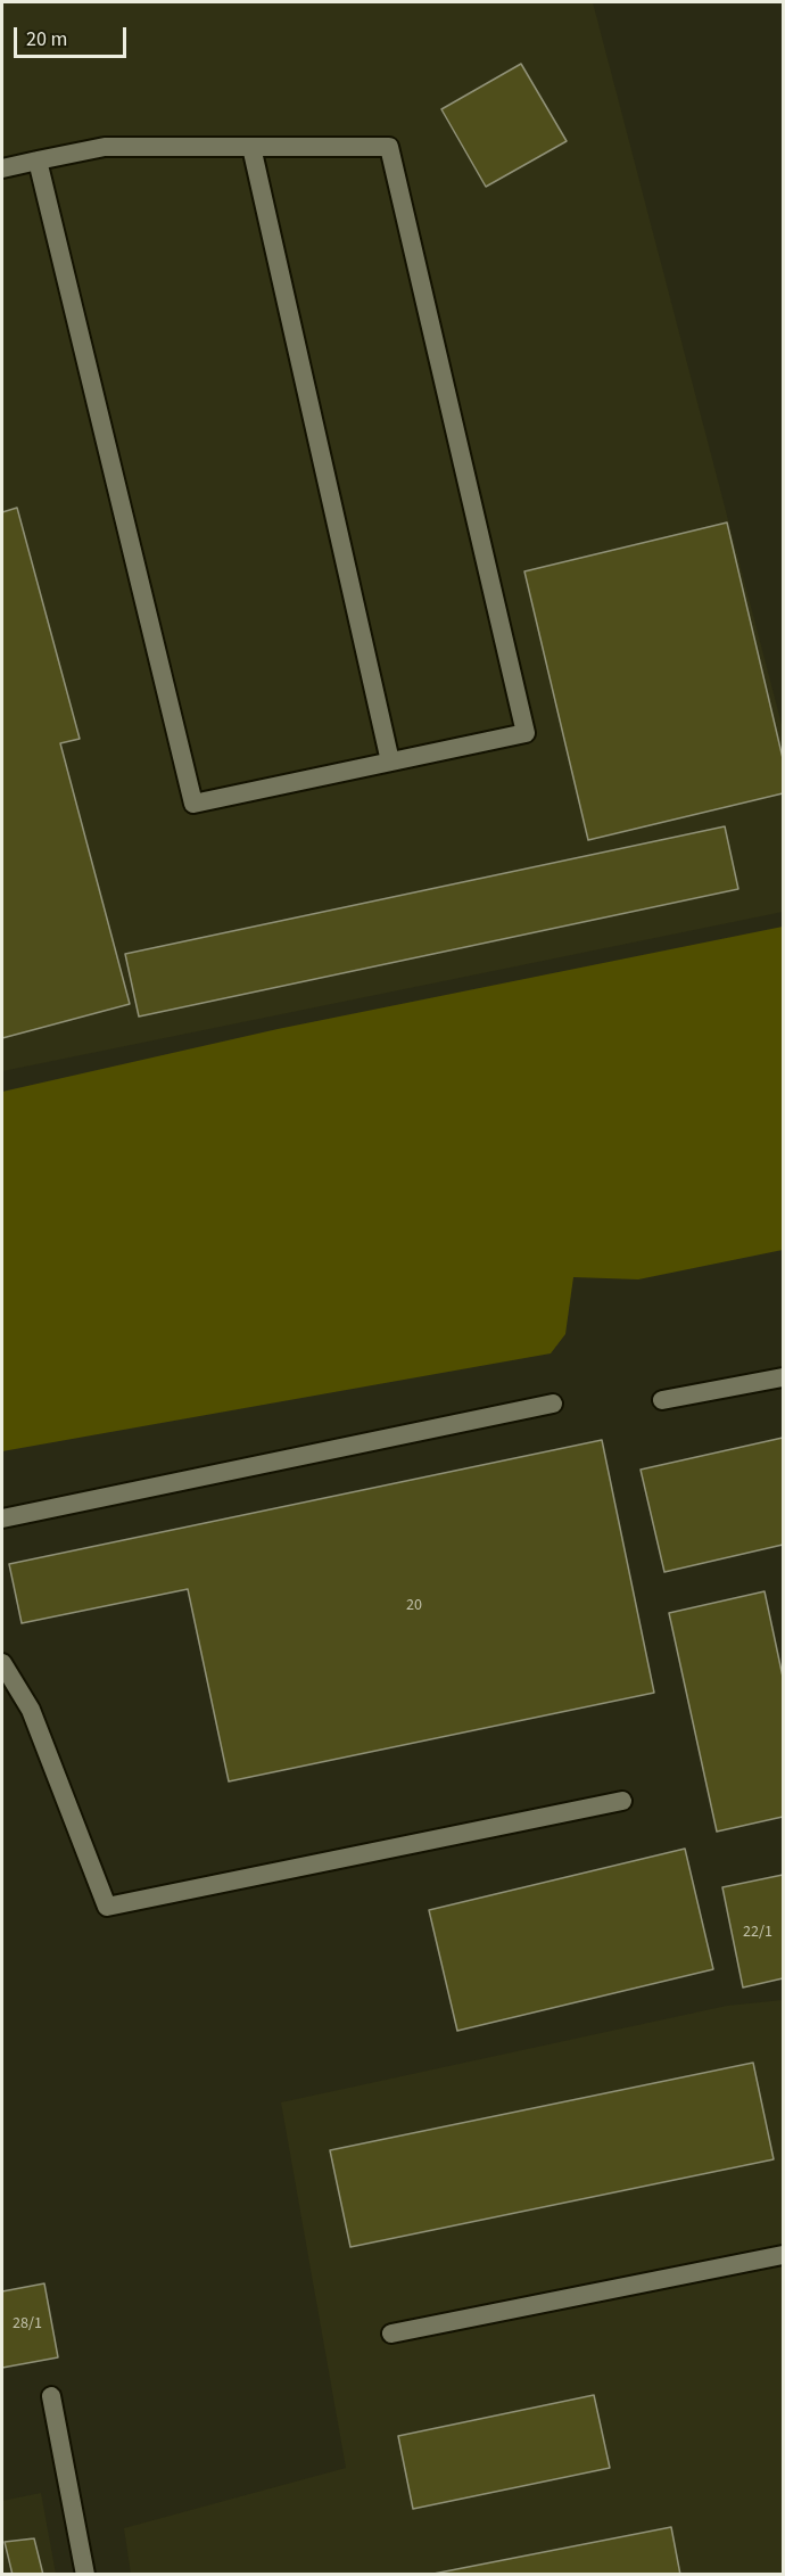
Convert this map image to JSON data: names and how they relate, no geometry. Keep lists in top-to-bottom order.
{
  "house_numbers": ["20", "22/1", "28/1"],
  "scale_bar": "20 m"
}
